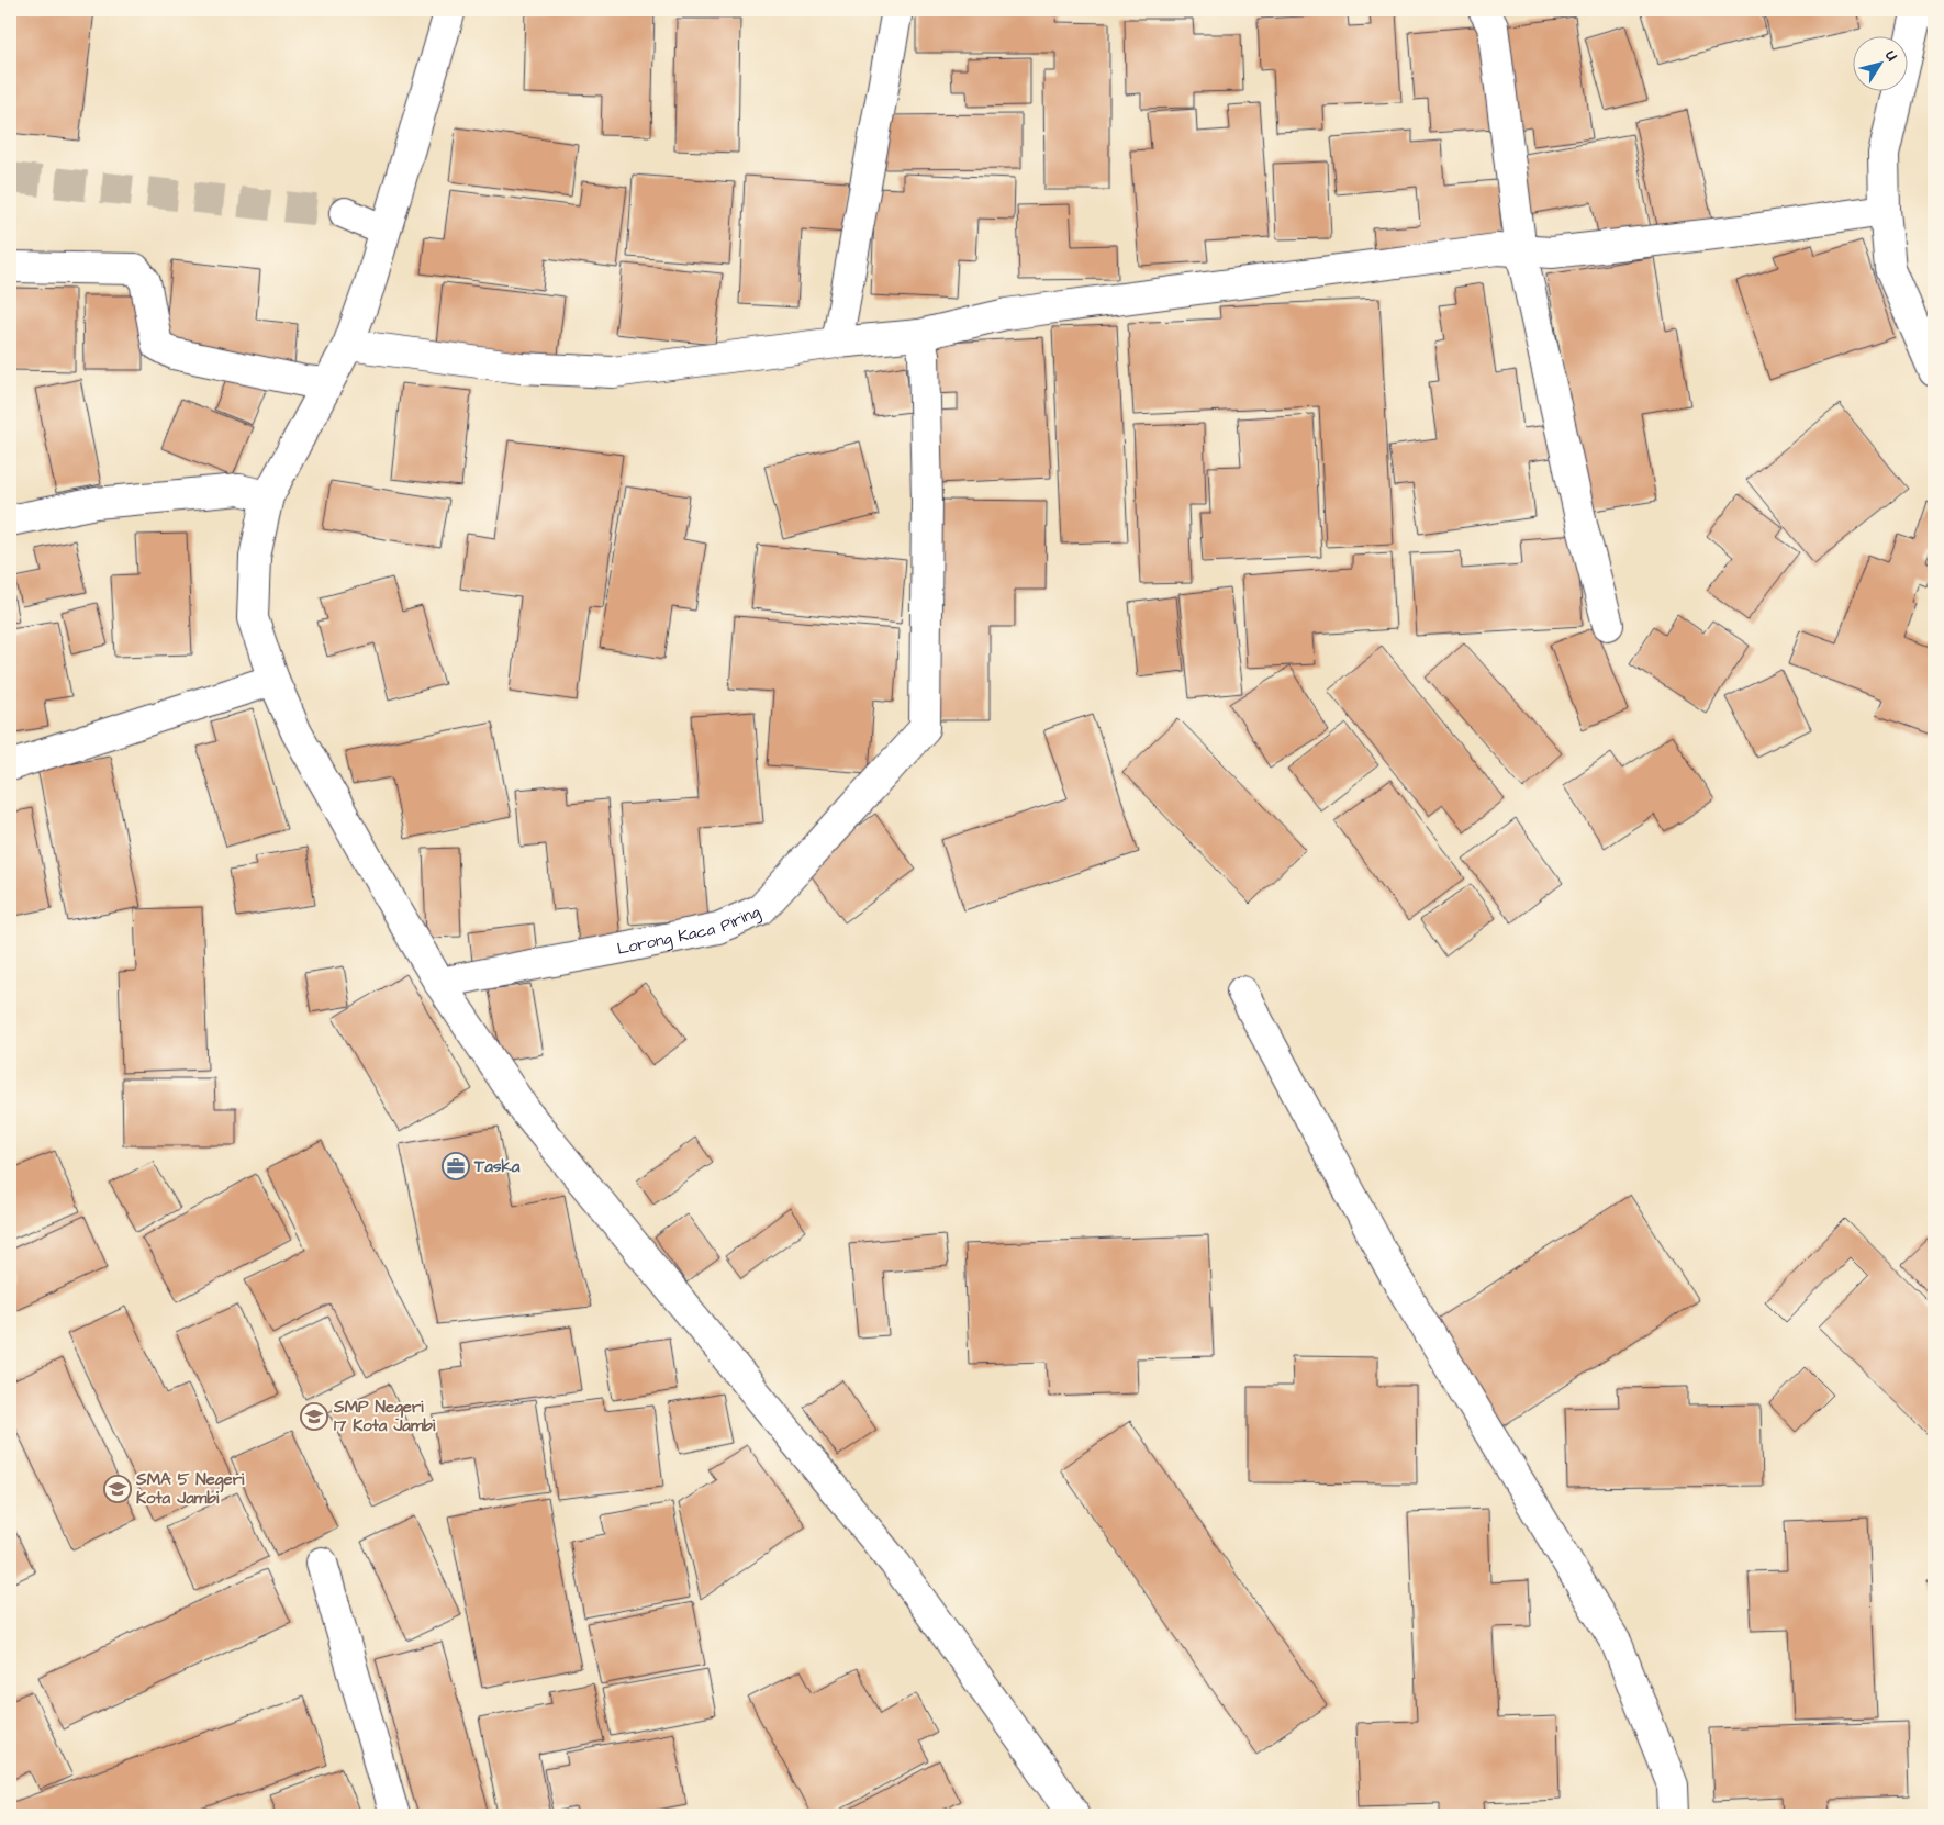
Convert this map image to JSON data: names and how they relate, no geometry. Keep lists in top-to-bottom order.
{
  "streets": {
    "street": ["Lorong Kaca Piring"]
  },
  "places": {
    "office": ["Taska"],
    "school or university": ["SMP Negeri 17 Kota Jambi", "SMA 5 Negeri Kota Jambi"]
  },
  "north": "top right"
}
